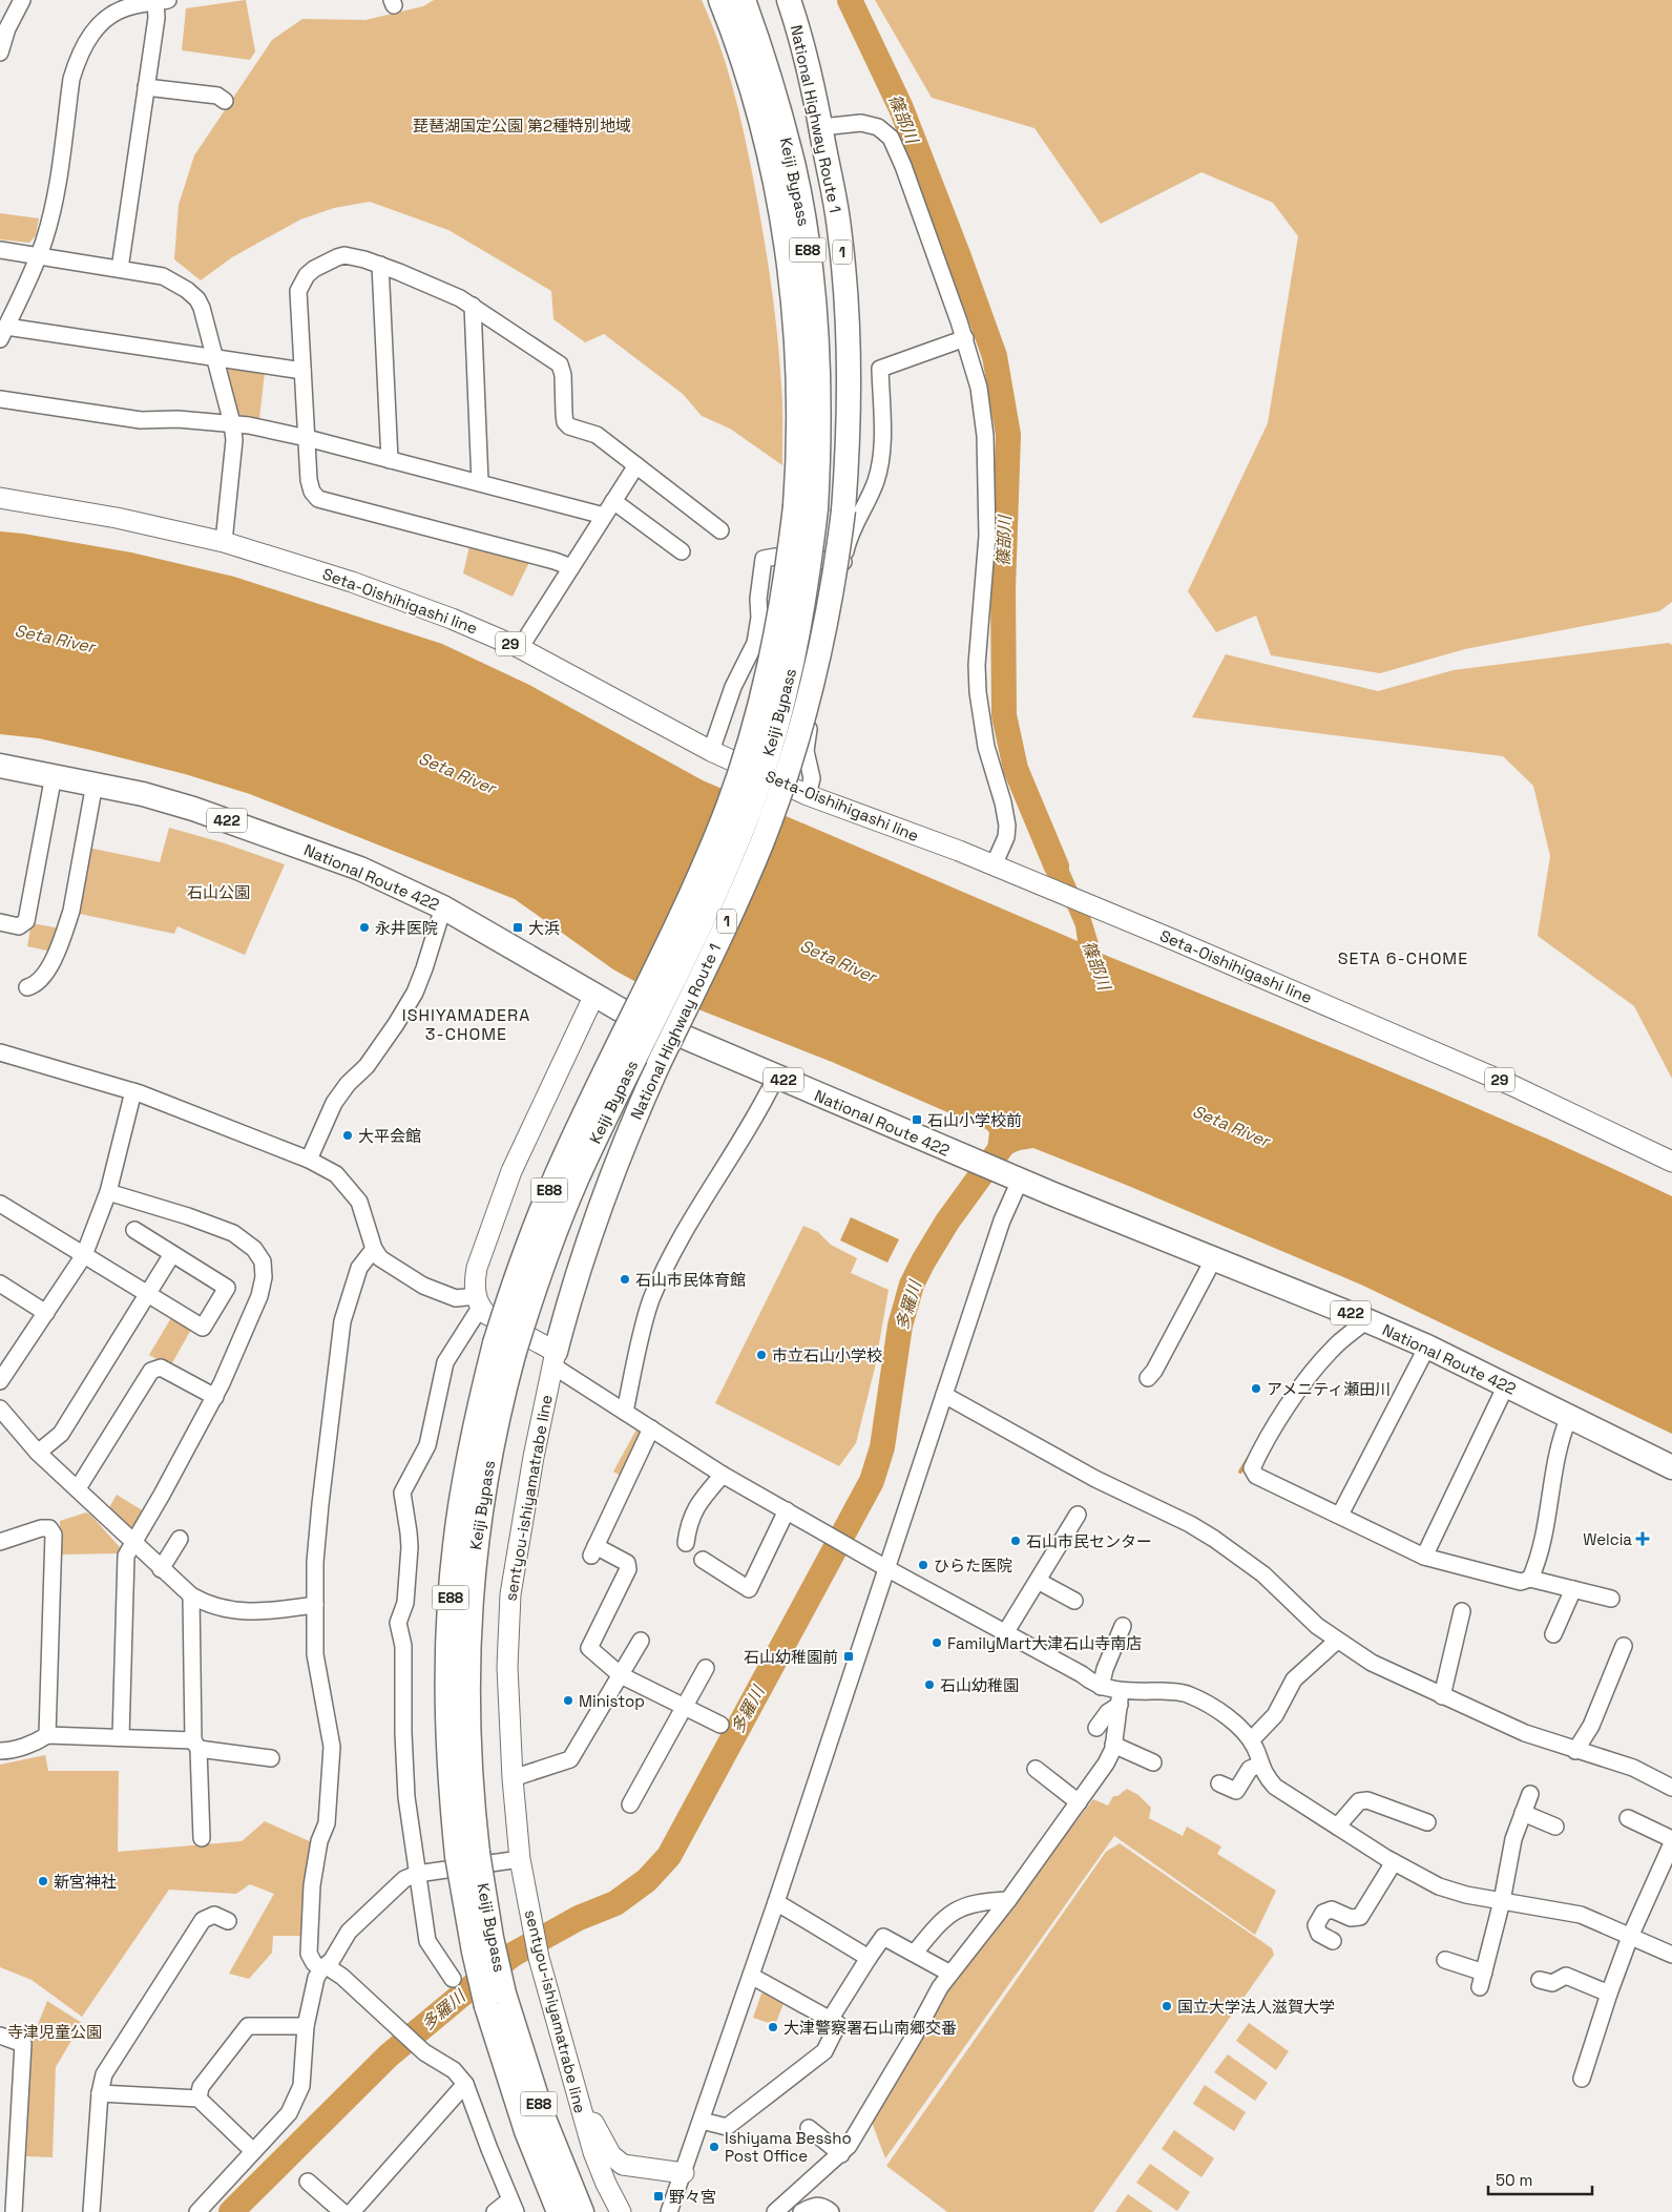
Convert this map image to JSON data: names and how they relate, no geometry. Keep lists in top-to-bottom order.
{
  "streets": {
    "highway": [
      "National Highway Route 1",
      "Keiji Bypass",
      "E88",
      "1",
      "422",
      "National Route 422"
    ],
    "main road": ["Seta-Oishihigashi line", "29", "sentyou-ishiyamatrabe line"]
  },
  "crossings": [
    ["National Highway Route 1", "sentyou-ishiyamatrabe line"]
  ],
  "districts": ["SETA 6-CHOME", "ISHIYAMADERA 3-CHOME"],
  "water": ["篠部川", "Seta River", "多羅川"],
  "parks": ["琵琶湖国定公園 第2種特別地域", "石山公園", "寺津児童公園"],
  "places": {
    "other": [
      "永井医院",
      "大平会館",
      "石山市民体育館",
      "市立石山小学校",
      "アメニティ瀬田川",
      "石山市民センター",
      "ひらた医院",
      "FamilyMart大津石山寺南店",
      "石山幼稚園",
      "Ministop",
      "新宮神社",
      "国立大学法人滋賀大学",
      "大津警察署石山南郷交番",
      "Ishiyama Bessho Post Office"
    ],
    "transit": [
      "大浜",
      "石山小学校前",
      "石山幼稚園前",
      "野々宮"
    ],
    "health": ["Welcia"]
  },
  "scale_bar": "50 m"
}
